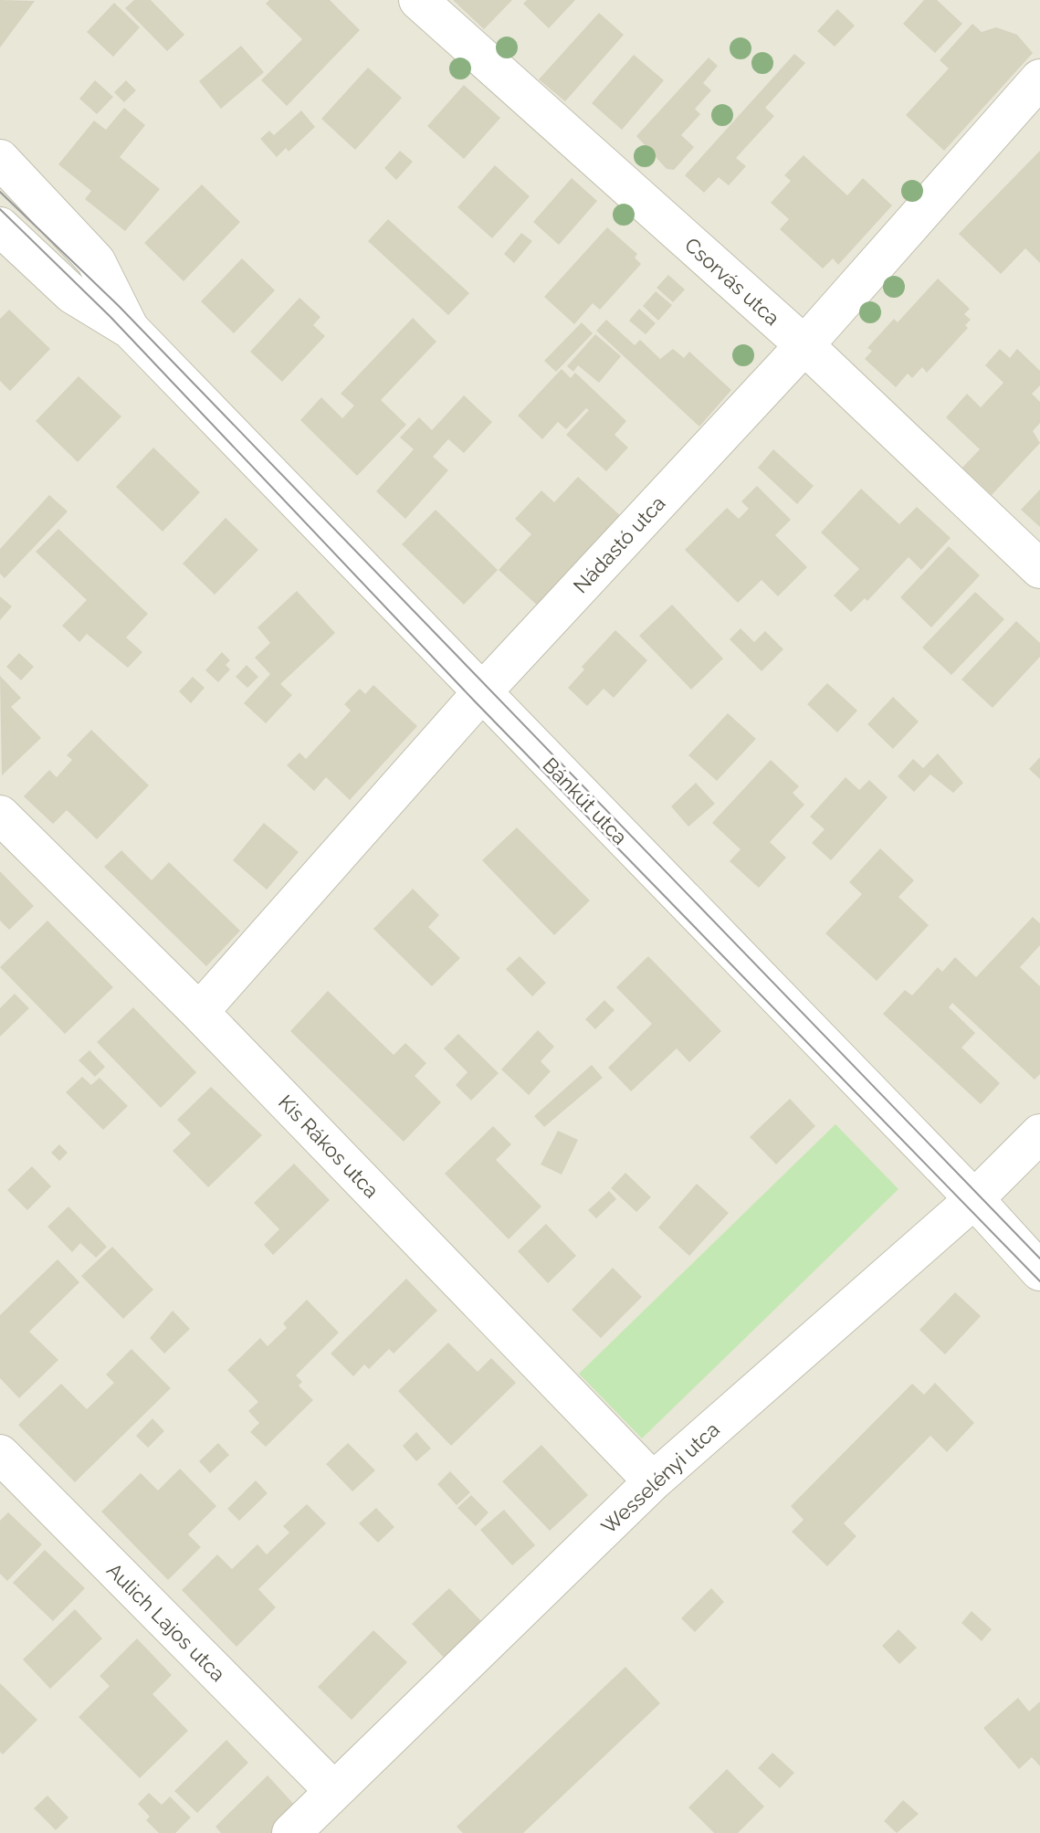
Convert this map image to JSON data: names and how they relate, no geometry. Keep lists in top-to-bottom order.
{
  "streets": {
    "street": [
      "Csorvás utca",
      "Nádastó utca",
      "Bánkút utca",
      "Kis Rákos utca",
      "Wesselényi utca",
      "Aulich Lajos utca"
    ]
  },
  "crossings": [
    ["Csorvás utca", "Nádastó utca"],
    ["Nádastó utca", "Bánkút utca"],
    ["Nádastó utca", "Kis Rákos utca"],
    ["Bánkút utca", "Wesselényi utca"],
    ["Kis Rákos utca", "Wesselényi utca"],
    ["Wesselényi utca", "Aulich Lajos utca"]
  ]
}
